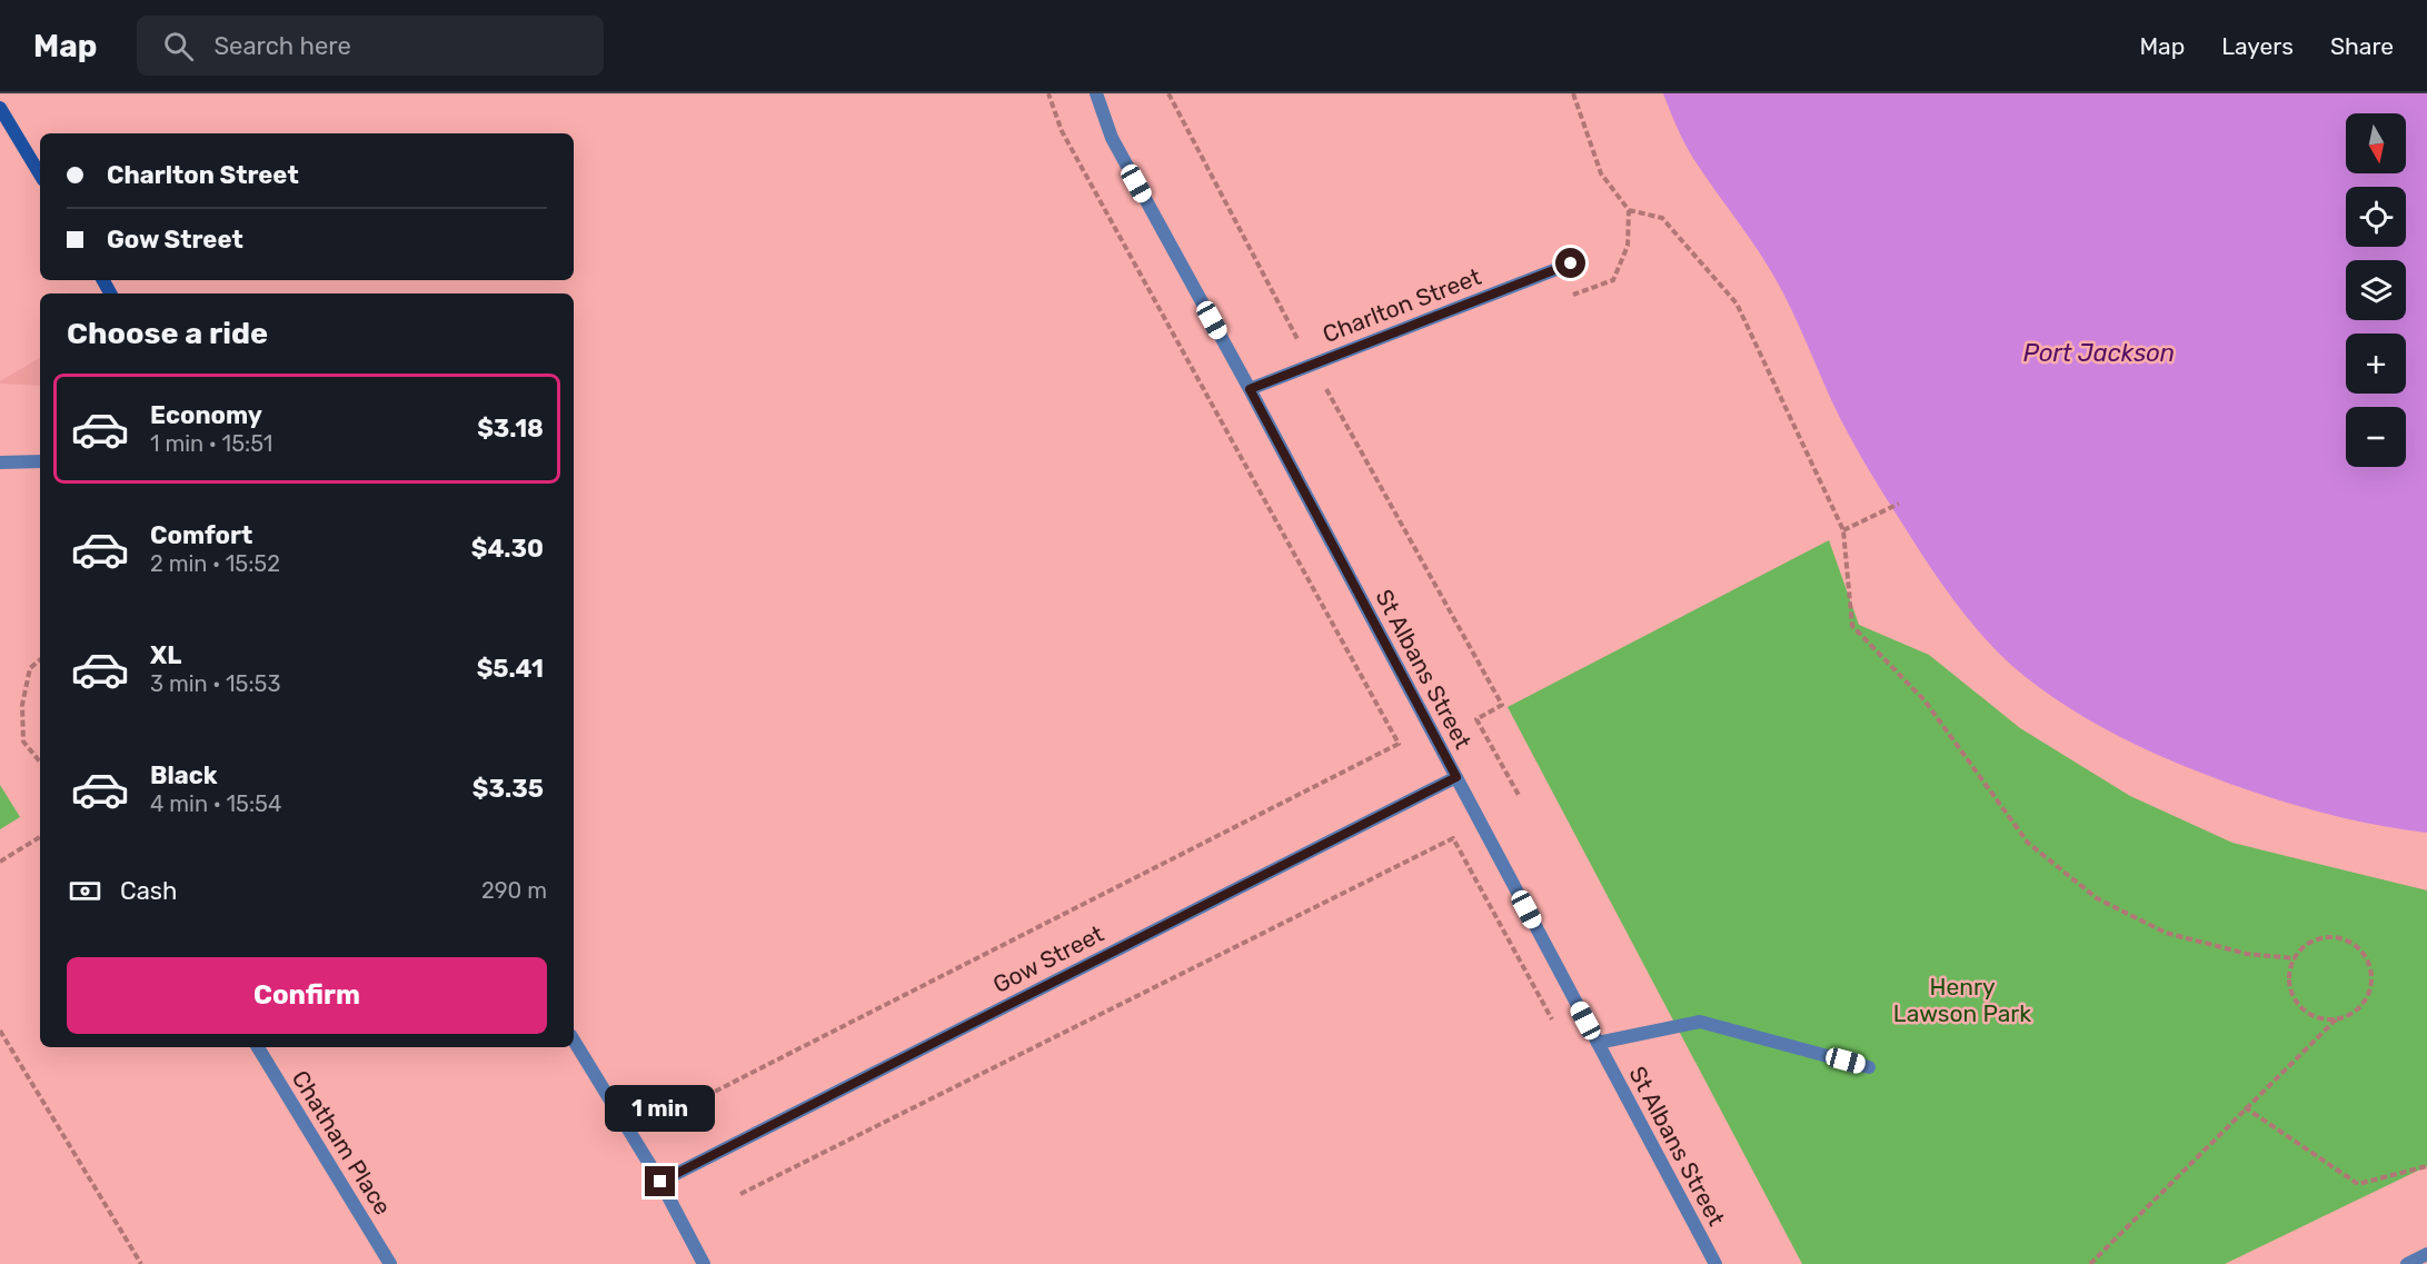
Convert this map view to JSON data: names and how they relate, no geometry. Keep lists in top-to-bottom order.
{
  "streets": {
    "street": [
      "Charlton Street",
      "St Albans Street",
      "Gow Street",
      "Chatham Place"
    ]
  },
  "crossings": [
    ["Charlton Street", "St Albans Street"],
    ["St Albans Street", "Gow Street"]
  ],
  "water": ["Port Jackson"],
  "parks": ["Henry Lawson Park"],
  "north": "bottom",
  "page": {
    "header": "Map",
    "search": "Search here",
    "nav": ["Map", "Layers", "Share"],
    "map_buttons": ["+", "−"],
    "banner": ["Charlton Street", "Gow Street"],
    "heading": "Choose a ride",
    "list": [
      {
        "name": "Economy",
        "note": "1 min · 15:51",
        "value": "$3.18"
      },
      {
        "name": "Comfort",
        "note": "2 min · 15:52",
        "value": "$4.30"
      },
      {
        "name": "XL",
        "note": "3 min · 15:53",
        "value": "$5.41"
      },
      {
        "name": "Black",
        "note": "4 min · 15:54",
        "value": "$3.35"
      }
    ],
    "pay": ["Cash", "290 m"],
    "buttons": "Confirm",
    "bubble": "1 min"
  }
}
